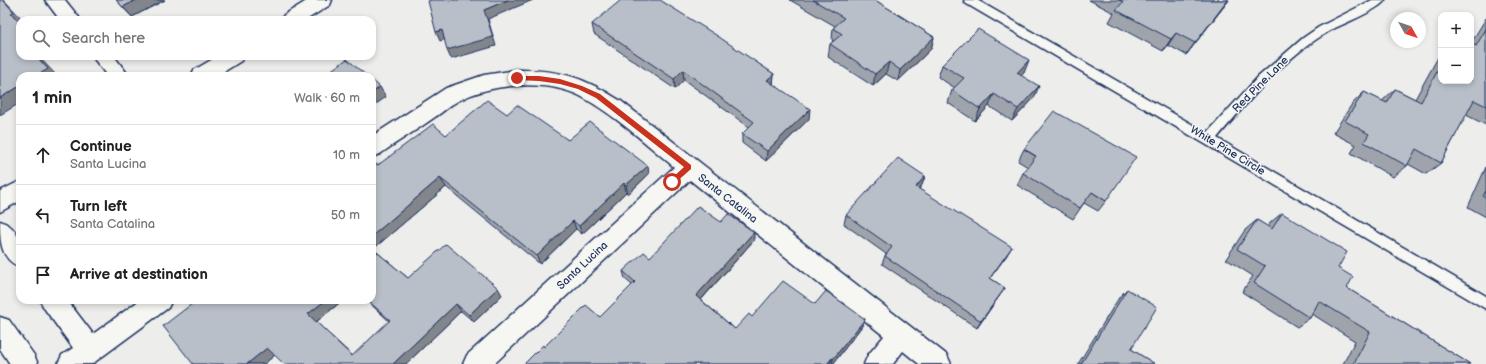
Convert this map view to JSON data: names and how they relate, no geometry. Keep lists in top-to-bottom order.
{
  "streets": {
    "street": ["Santa Catalina", "Santa Lucina"],
    "lane": ["Red Pine Lane", "White Pine Circle"]
  },
  "crossings": [
    ["Red Pine Lane", "White Pine Circle"],
    ["Santa Catalina", "Santa Lucina"]
  ],
  "north": "bottom right",
  "page": {
    "map_buttons": ["+", "−"],
    "search": "Search here",
    "heading": ["1 min", "Walk · 60 m"],
    "list": [
      ["Continue", "Santa Lucina", "10 m"],
      ["Turn left", "Santa Catalina", "50 m"],
      "Arrive at destination"
    ]
  }
}
